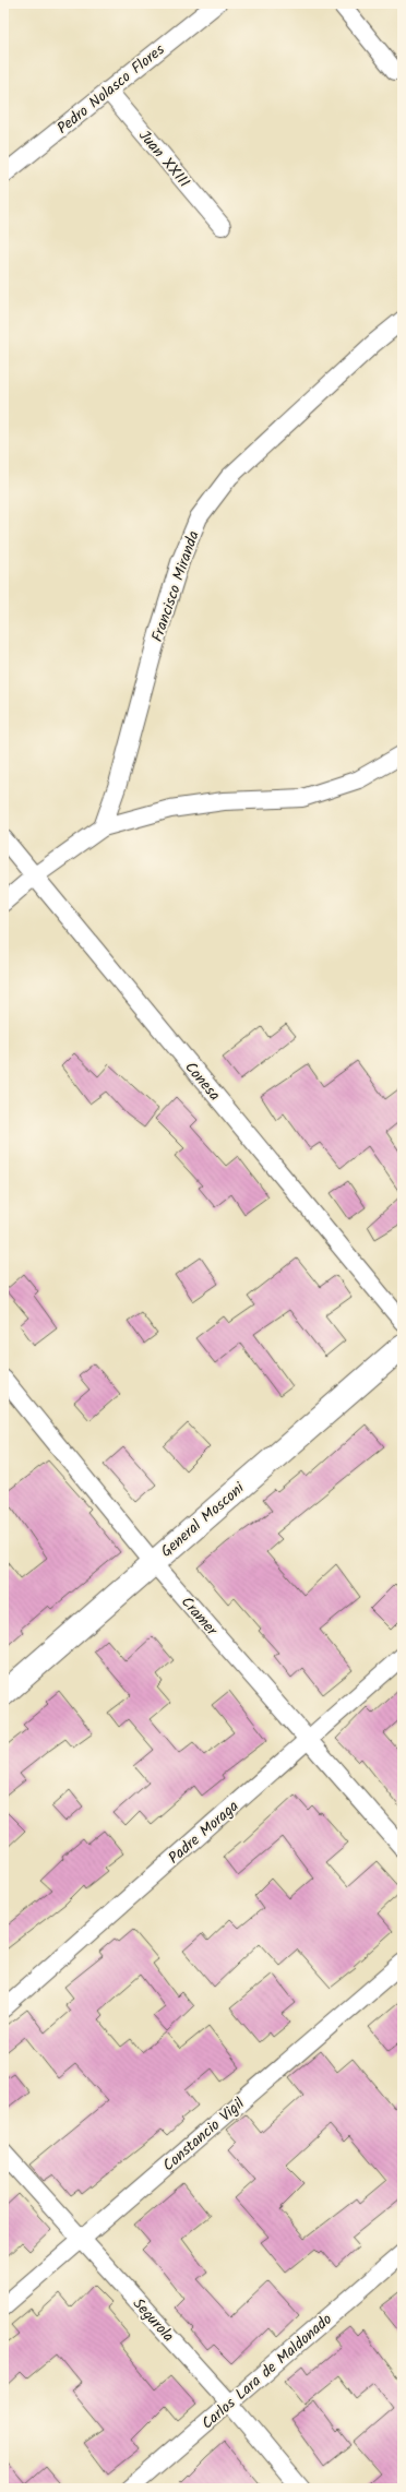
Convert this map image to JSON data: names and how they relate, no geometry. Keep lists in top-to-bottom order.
{
  "streets": {
    "street": [
      "Pedro Nolasco Flores",
      "Juan XXIII",
      "Francisco Miranda",
      "Conesa",
      "General Mosconi",
      "Cramer",
      "Padre Moraga",
      "Constancio Vigil",
      "Segurola",
      "Carlos Lara de Maldonado"
    ]
  },
  "crossings": [
    ["Pedro Nolasco Flores", "Juan XXIII"],
    ["General Mosconi", "Cramer"],
    ["Cramer", "Padre Moraga"],
    ["Constancio Vigil", "Segurola"],
    ["Segurola", "Carlos Lara de Maldonado"]
  ]
}
